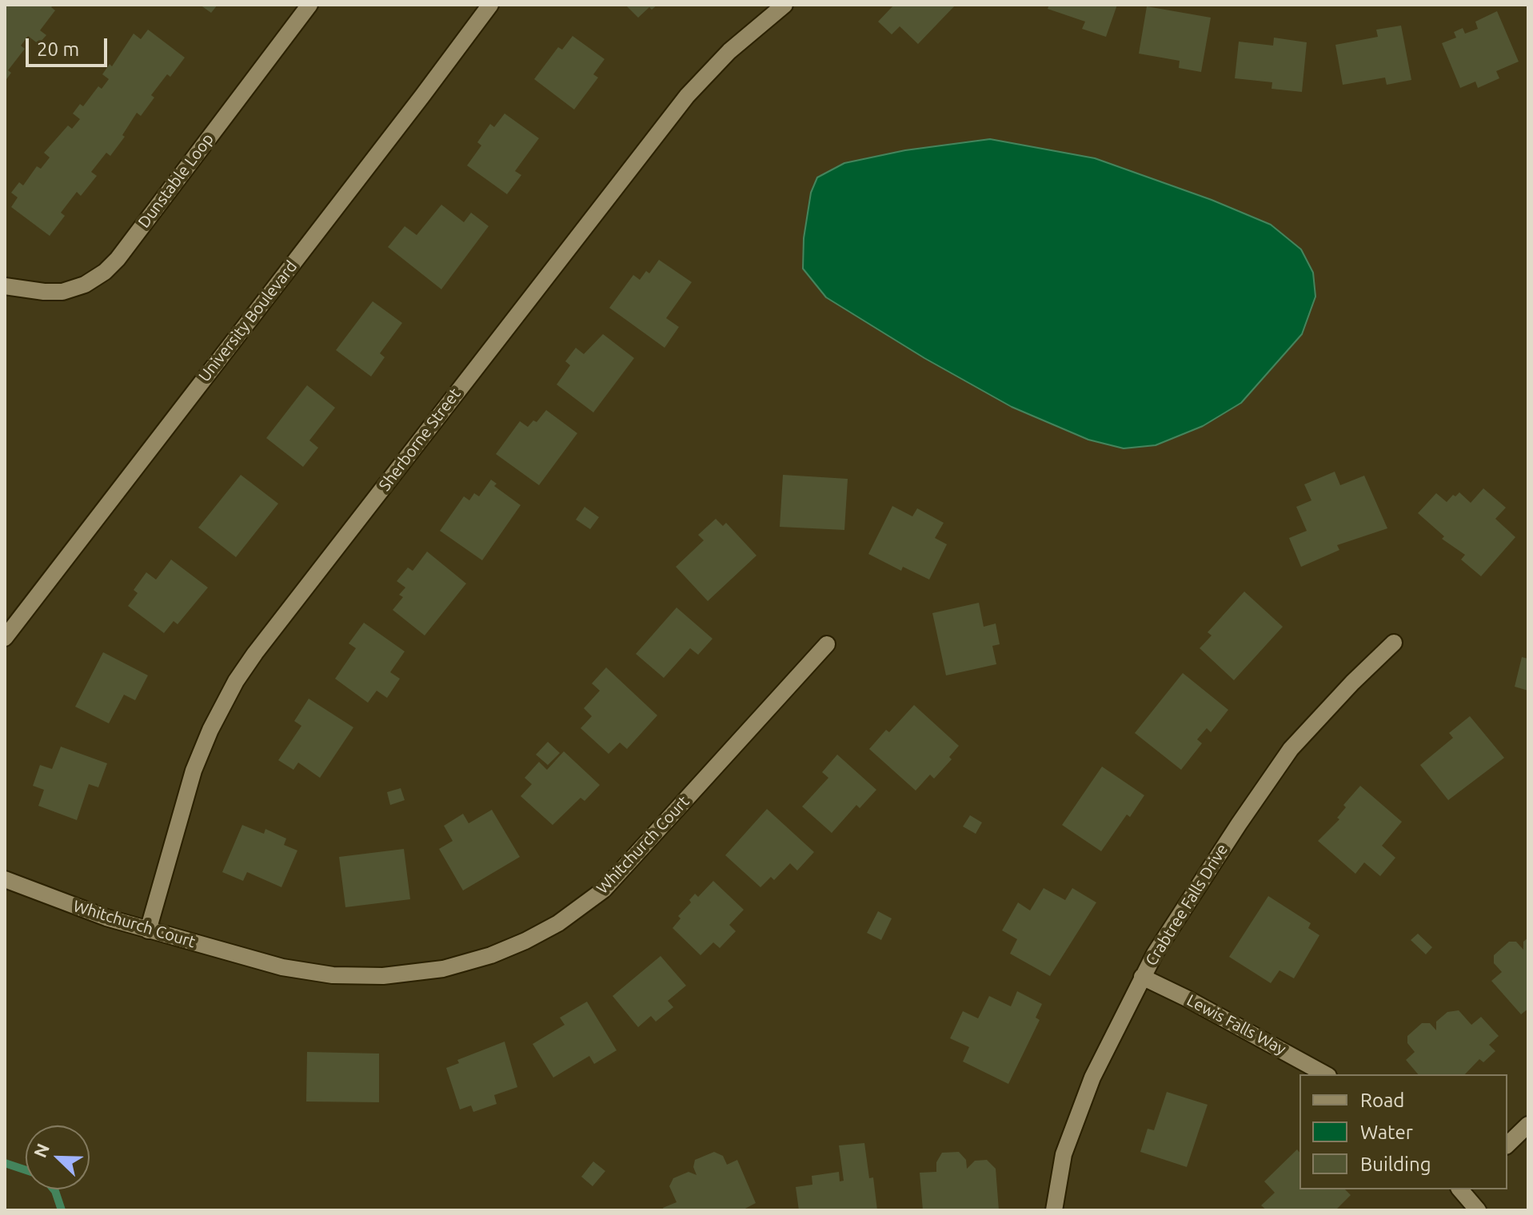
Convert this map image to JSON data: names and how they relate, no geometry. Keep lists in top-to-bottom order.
{
  "streets": {
    "street": [
      "Dunstable Loop",
      "University Boulevard",
      "Sherborne Street",
      "Whitchurch Court",
      "Crabtree Falls Drive",
      "Lewis Falls Way"
    ]
  },
  "crossings": [
    ["Sherborne Street", "Whitchurch Court"],
    ["Crabtree Falls Drive", "Lewis Falls Way"]
  ],
  "legend": ["Road", "Water", "Building"],
  "scale_bar": "20 m",
  "north": "top left"
}
